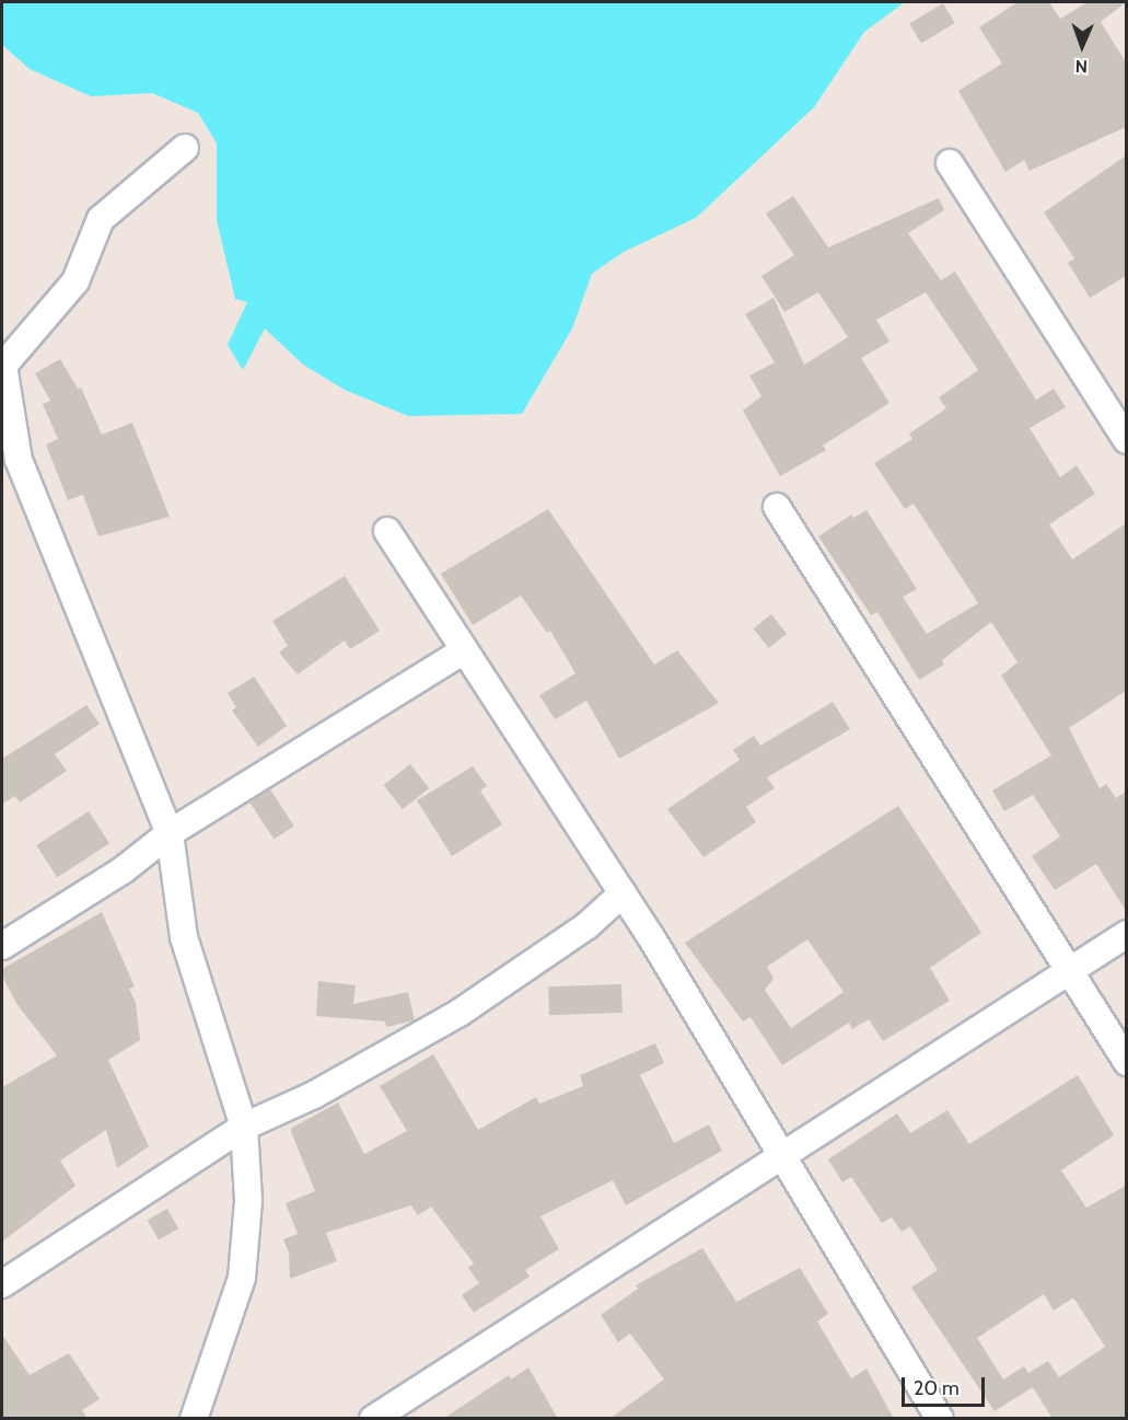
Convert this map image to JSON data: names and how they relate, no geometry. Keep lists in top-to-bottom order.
{
  "scale_bar": "20 m",
  "north": "bottom"
}
